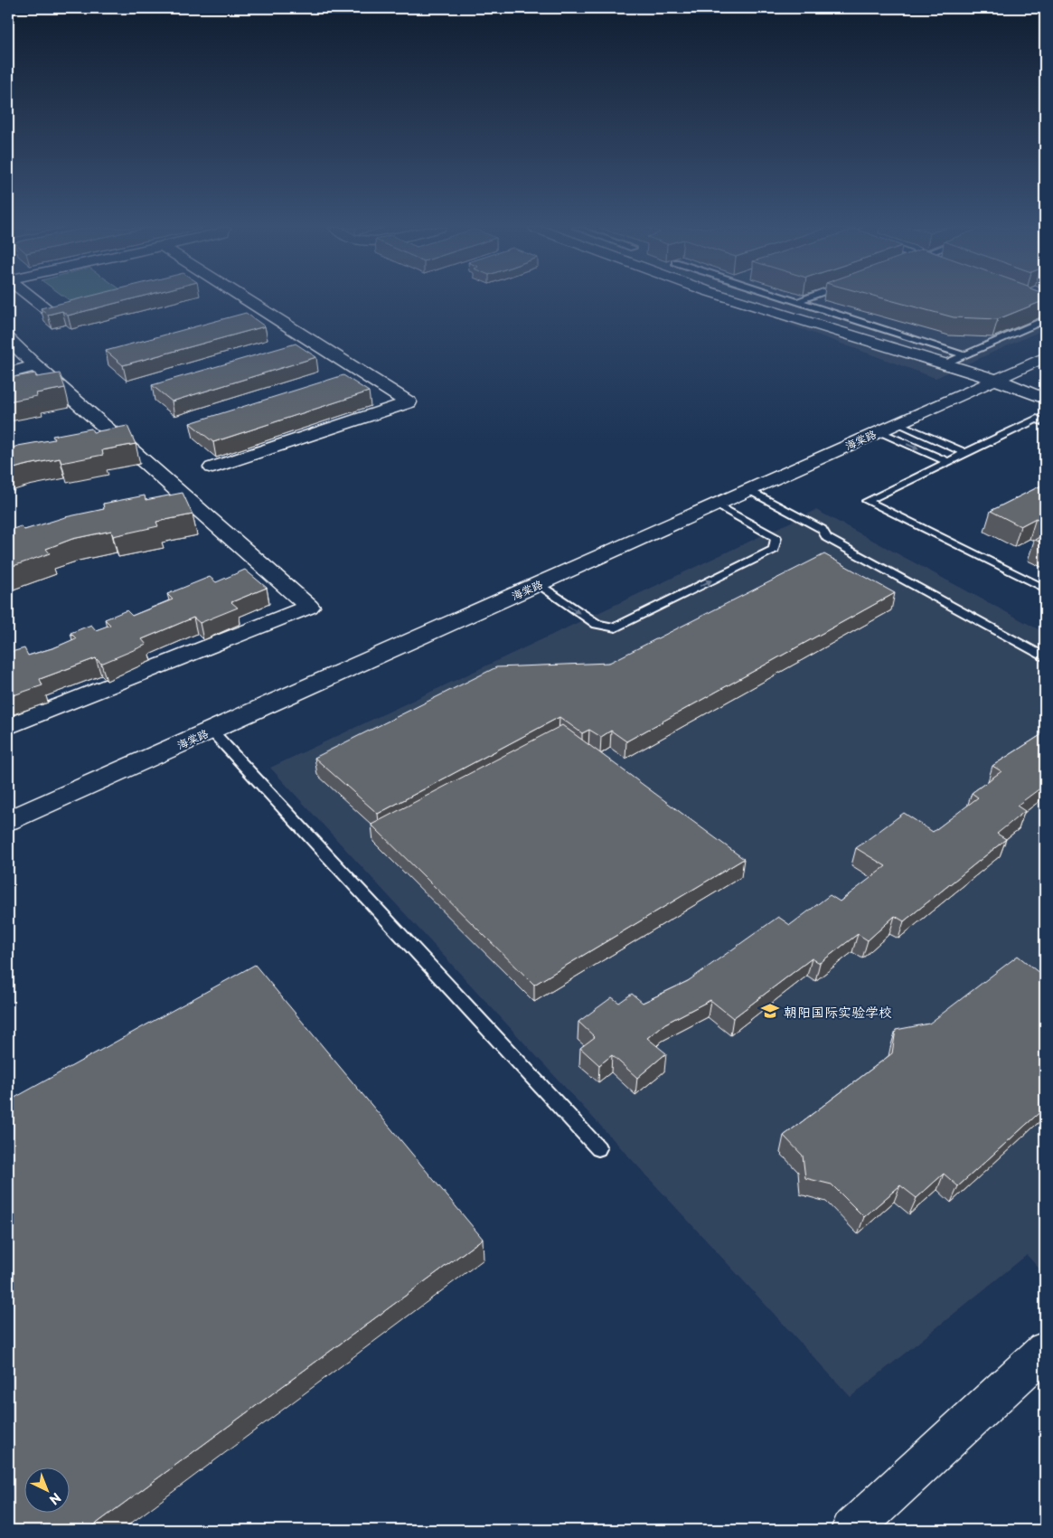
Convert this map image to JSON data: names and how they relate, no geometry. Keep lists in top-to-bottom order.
{
  "streets": {
    "street": ["海棠路"]
  },
  "places": {
    "school or university": ["朝阳国际实验学校"]
  },
  "north": "bottom right"
}
